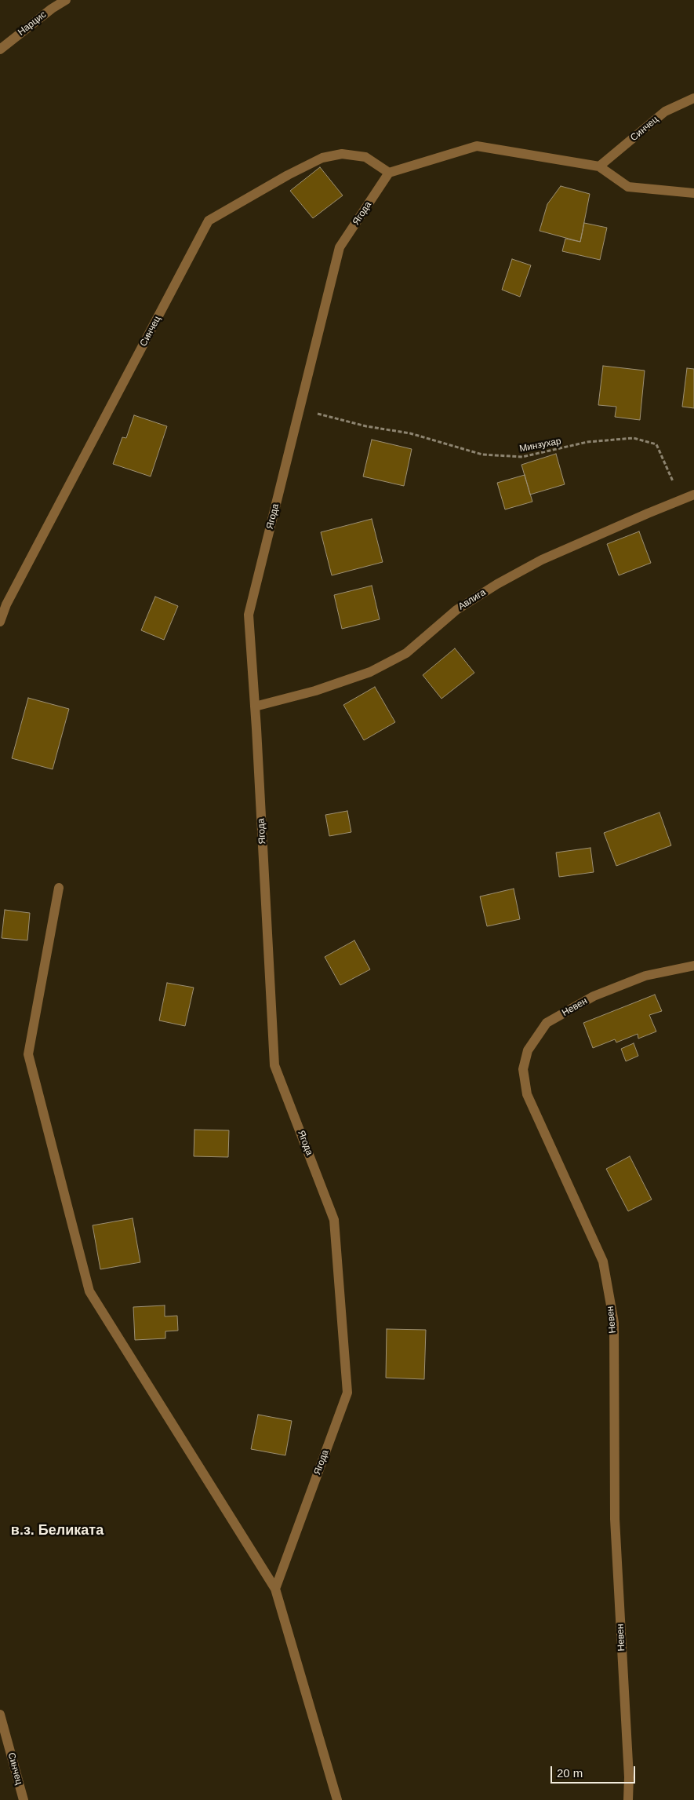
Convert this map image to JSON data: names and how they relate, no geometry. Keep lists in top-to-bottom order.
{
  "streets": {
    "street": [
      "Нарцис",
      "Синчец",
      "Ягода",
      "Авлига",
      "Невен"
    ],
    "path": ["Минзухар"]
  },
  "crossings": [
    ["Синчец", "Ягода"],
    ["Ягода", "Минзухар"],
    ["Ягода", "Авлига"],
    ["Минзухар", "Авлига"]
  ],
  "districts": ["в.з. Беликата"],
  "scale_bar": "20 m"
}
